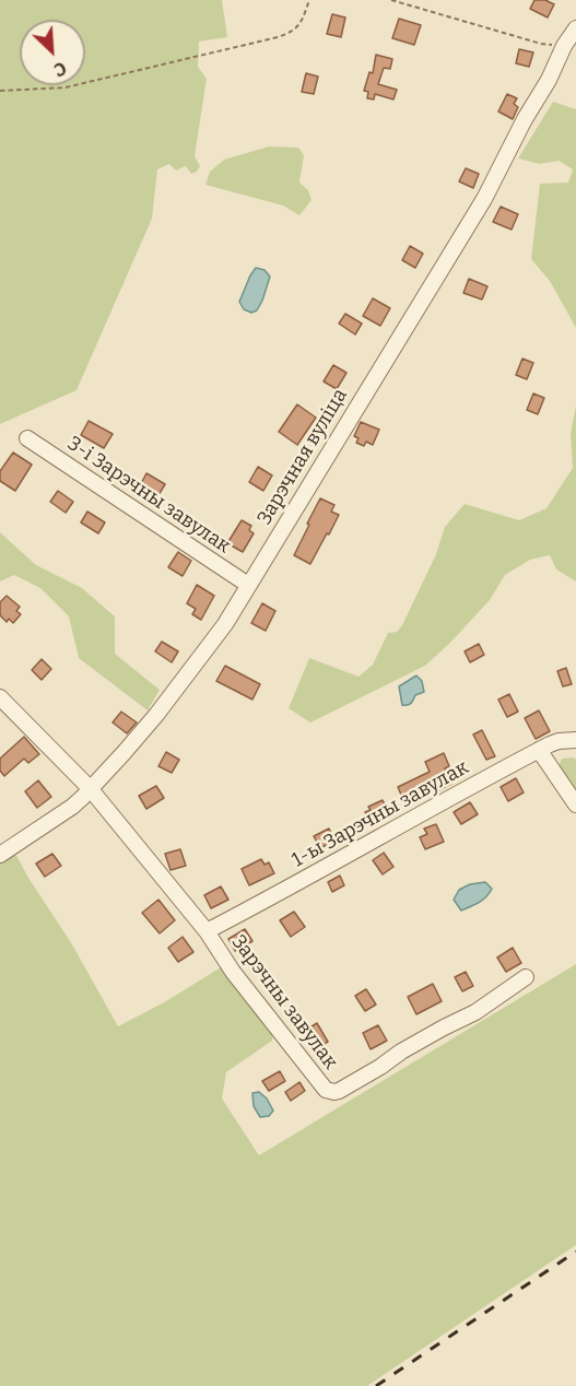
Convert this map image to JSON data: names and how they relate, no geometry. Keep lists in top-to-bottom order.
{
  "streets": {
    "street": [
      "Зарэчная вуліца",
      "3-і Зарэчны завулак",
      "1-ы Зарэчны завулак",
      "Зарэчны завулак"
    ]
  },
  "crossings": [
    ["Зарэчная вуліца", "3-і Зарэчны завулак"],
    ["Зарэчная вуліца", "Зарэчны завулак"],
    ["1-ы Зарэчны завулак", "Зарэчны завулак"]
  ],
  "north": "bottom right"
}
